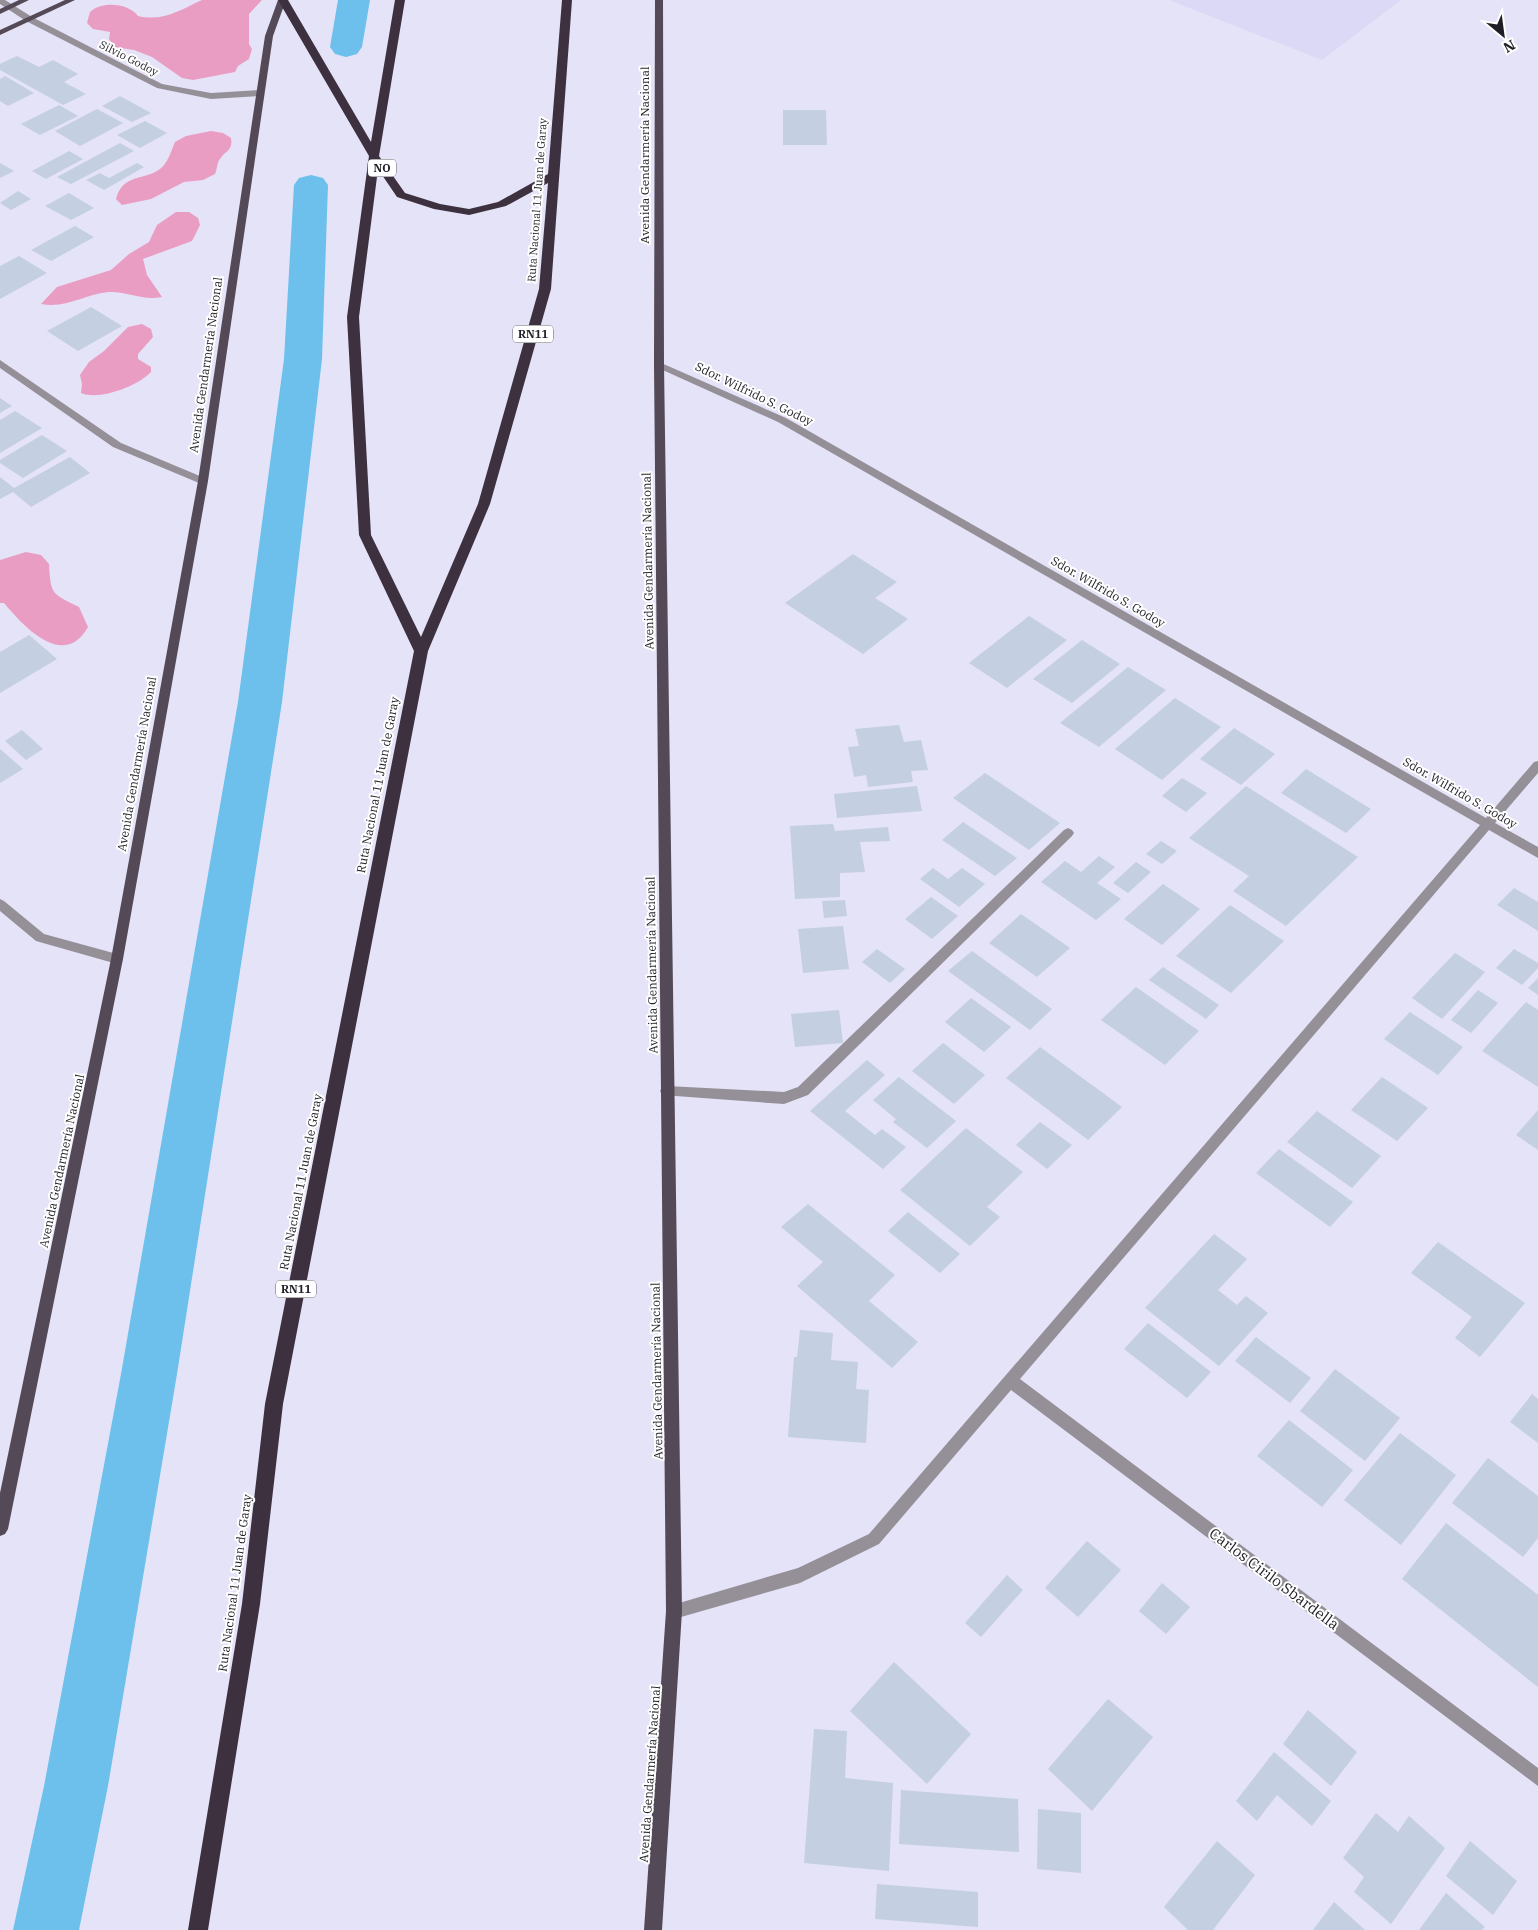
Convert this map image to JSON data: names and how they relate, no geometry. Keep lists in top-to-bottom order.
{
  "streets": {
    "highway": ["NO", "Ruta Nacional 11 Juan de Garay", "RN11"],
    "main road": ["Avenida Gendarmería Nacional"],
    "street": ["Silvio Godoy", "Sdor. Wilfrido S. Godoy", "Carlos Cirilo Sbardella"]
  },
  "crossings": [
    ["Silvio Godoy", "Avenida Gendarmería Nacional"],
    ["Avenida Gendarmería Nacional", "NO"],
    ["Avenida Gendarmería Nacional", "Sdor. Wilfrido S. Godoy"],
    ["NO", "Ruta Nacional 11 Juan de Garay"]
  ],
  "north": "bottom right"
}
